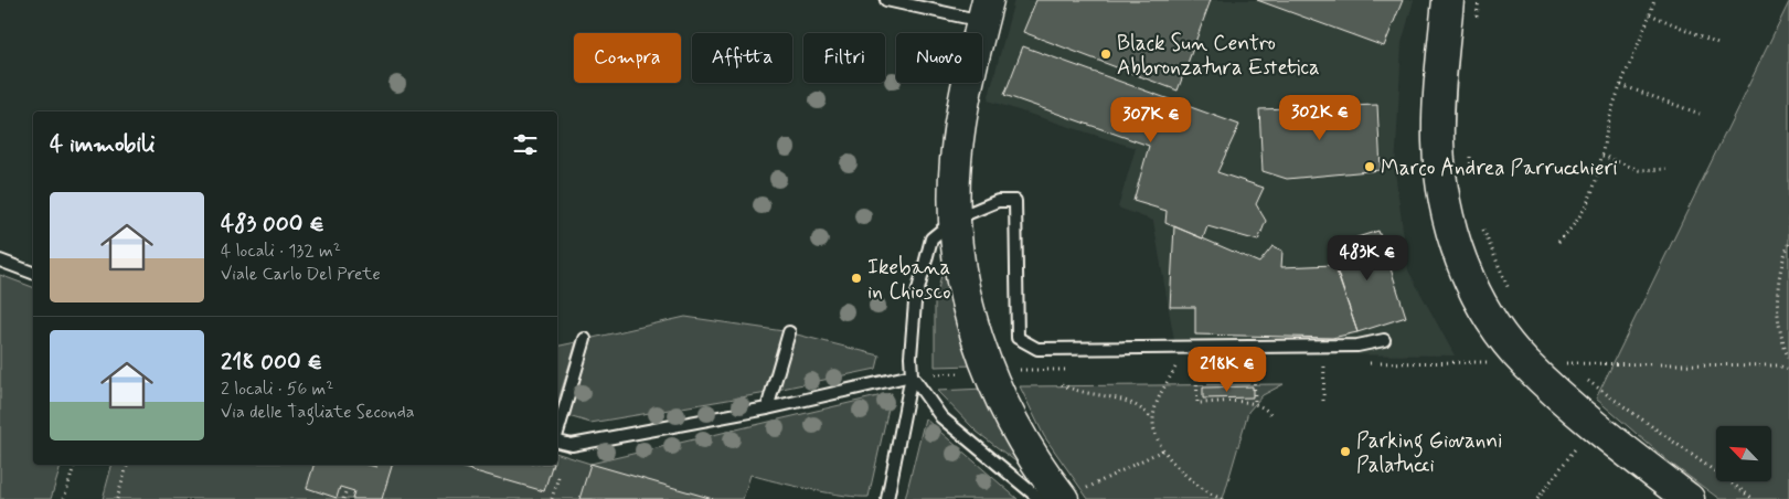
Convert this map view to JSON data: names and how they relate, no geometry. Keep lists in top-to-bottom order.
{
  "places": [
    "Black Sun Centro Abbronzatura Estetica",
    "Marco Andrea Parrucchieri",
    "Ikebana in Chiosco",
    "Parking Giovanni Palatucci"
  ],
  "north": "top left",
  "page": {
    "chip": [
      "Compra",
      "Affitta",
      "Filtri",
      "Nuovo"
    ],
    "price": [
      "302K €",
      "307K €",
      "483K €",
      "218K €"
    ],
    "heading": "4 immobili",
    "list": [
      {
        "name": "483 000 €",
        "note": "4 locali · 132 m² · Viale Carlo Del Prete"
      },
      {
        "name": "218 000 €",
        "note": "2 locali · 56 m² · Via delle Tagliate Seconda"
      }
    ]
  }
}
